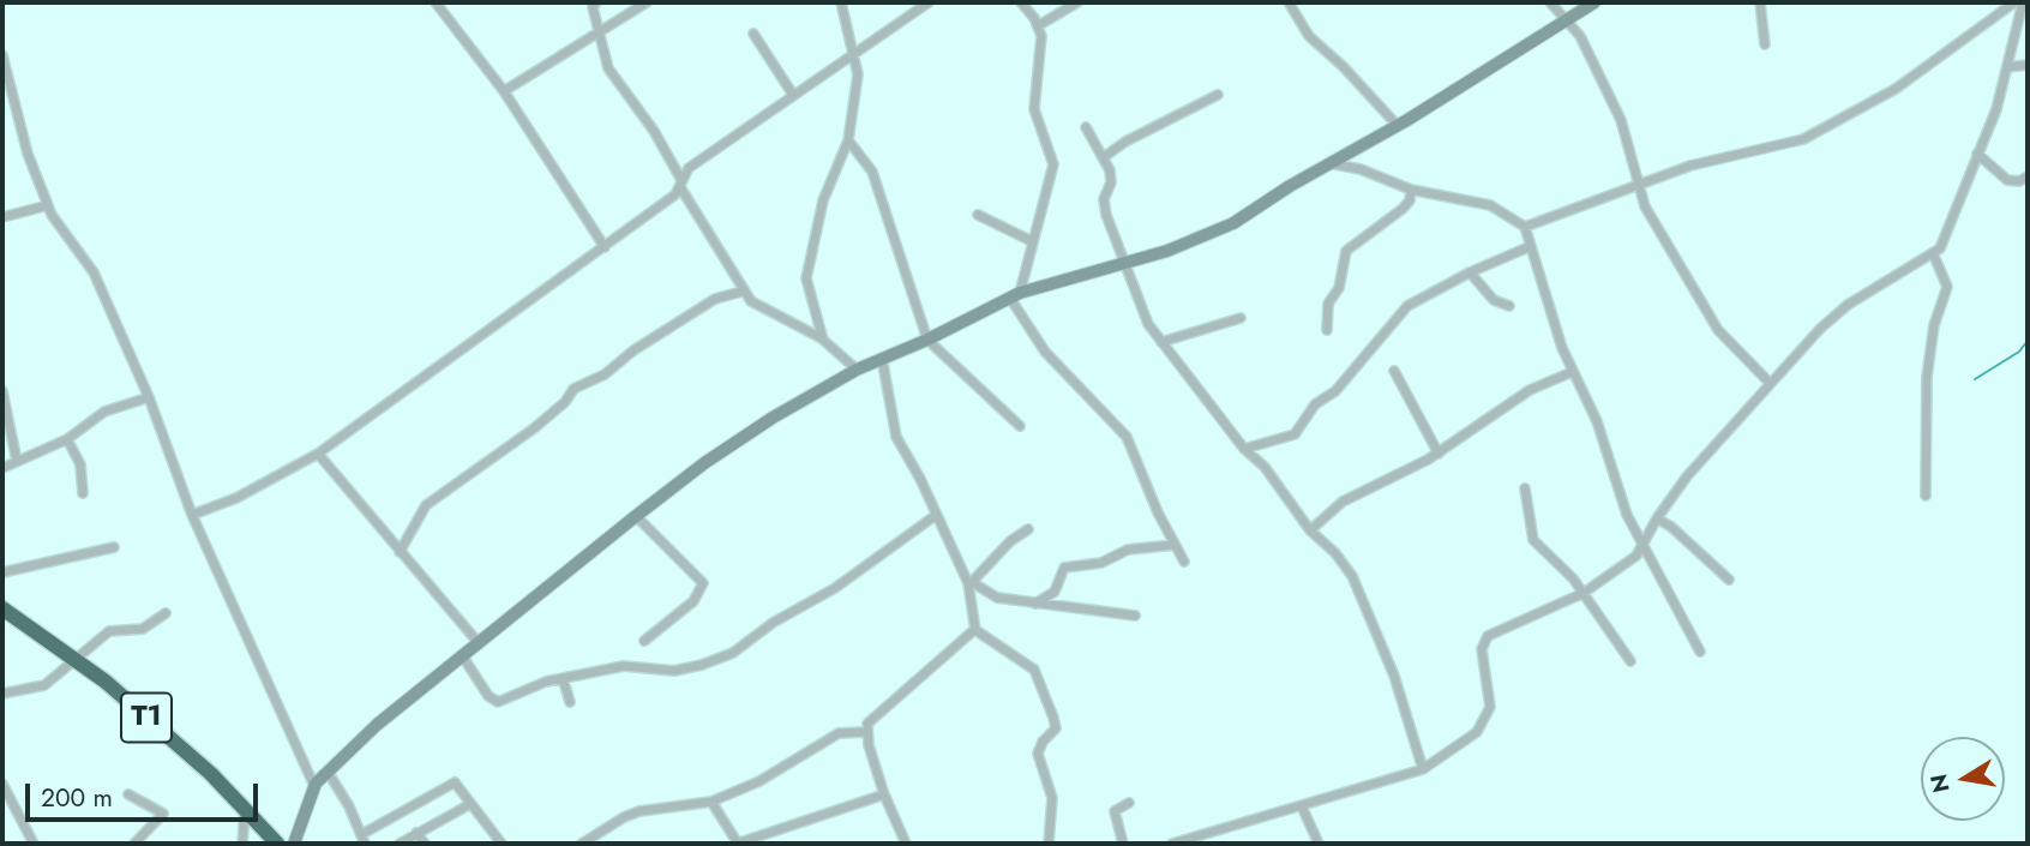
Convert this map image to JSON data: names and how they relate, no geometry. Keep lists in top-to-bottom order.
{
  "streets": {
    "highway": ["T1"]
  },
  "scale_bar": "200 m",
  "north": "left"
}
